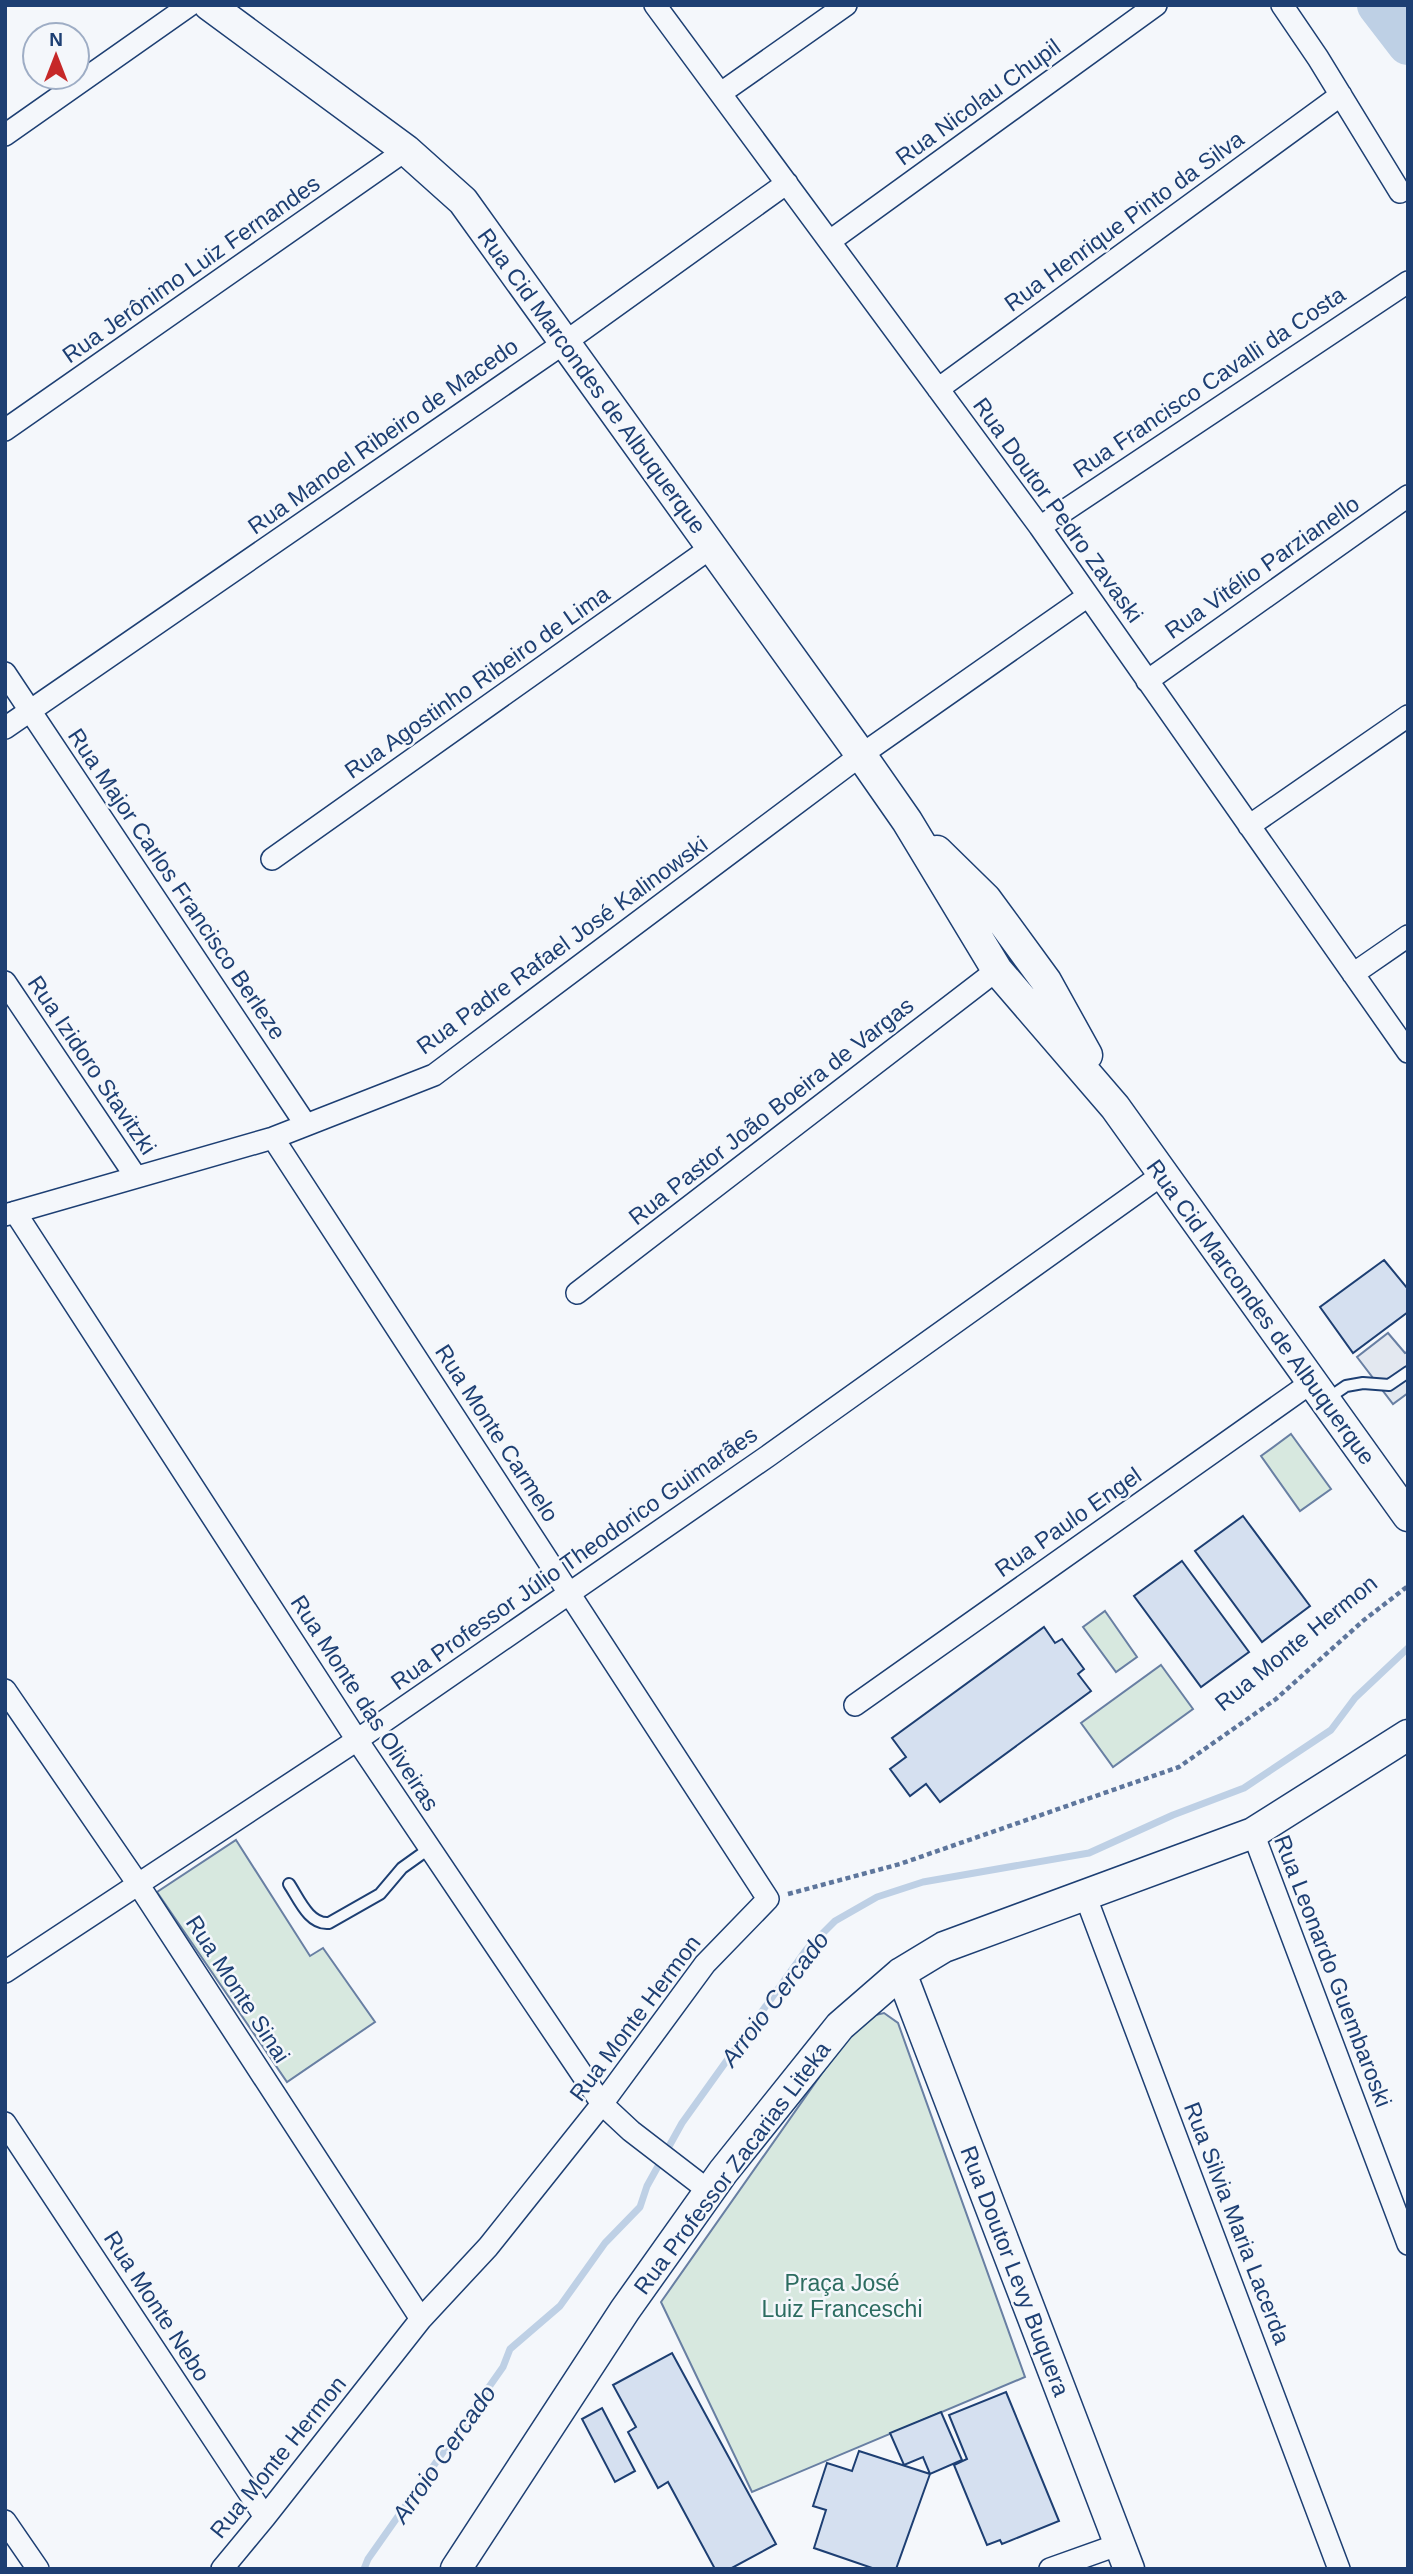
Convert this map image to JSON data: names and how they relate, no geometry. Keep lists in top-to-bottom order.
{
  "streets": {
    "street": [
      "Rua Nicolau Chupil",
      "Rua Henrique Pinto da Silva",
      "Rua Jerônimo Luiz Fernandes",
      "Rua Cid Marcondes de Albuquerque",
      "Rua Francisco Cavalli da Costa",
      "Rua Manoel Ribeiro de Macedo",
      "Rua Doutor Pedro Zavaski",
      "Rua Vitélio Parzianello",
      "Rua Agostinho Ribeiro de Lima",
      "Rua Major Carlos Francisco Berleze",
      "Rua Padre Rafael José Kalinowski",
      "Rua Izidoro Stavitzki",
      "Rua Pastor João Boeira de Vargas",
      "Rua Monte Carmelo",
      "Rua Paulo Engel",
      "Rua Professor Júlio Theodorico Guimarães",
      "Rua Monte Hermon",
      "Rua Monte das Oliveiras",
      "Rua Leonardo Guembaroski",
      "Rua Monte Sinai",
      "Rua Professor Zacarias Liteka",
      "Rua Silvia Maria Lacerda",
      "Rua Doutor Levy Buquera",
      "Rua Monte Nebo"
    ]
  },
  "crossings": [
    ["Rua Nicolau Chupil", "Rua Doutor Pedro Zavaski"],
    ["Rua Henrique Pinto da Silva", "Rua Doutor Pedro Zavaski"],
    ["Rua Jerônimo Luiz Fernandes", "Rua Cid Marcondes de Albuquerque"],
    ["Rua Cid Marcondes de Albuquerque", "Rua Manoel Ribeiro de Macedo"],
    ["Rua Cid Marcondes de Albuquerque", "Rua Agostinho Ribeiro de Lima"],
    ["Rua Cid Marcondes de Albuquerque", "Rua Padre Rafael José Kalinowski"],
    ["Rua Cid Marcondes de Albuquerque", "Rua Pastor João Boeira de Vargas"],
    ["Rua Cid Marcondes de Albuquerque", "Rua Paulo Engel"],
    ["Rua Cid Marcondes de Albuquerque", "Rua Professor Júlio Theodorico Guimarães"],
    ["Rua Francisco Cavalli da Costa", "Rua Doutor Pedro Zavaski"],
    ["Rua Manoel Ribeiro de Macedo", "Rua Doutor Pedro Zavaski"],
    ["Rua Manoel Ribeiro de Macedo", "Rua Major Carlos Francisco Berleze"],
    ["Rua Doutor Pedro Zavaski", "Rua Vitélio Parzianello"],
    ["Rua Doutor Pedro Zavaski", "Rua Padre Rafael José Kalinowski"],
    ["Rua Major Carlos Francisco Berleze", "Rua Padre Rafael José Kalinowski"],
    ["Rua Padre Rafael José Kalinowski", "Rua Izidoro Stavitzki"],
    ["Rua Padre Rafael José Kalinowski", "Rua Monte Carmelo"],
    ["Rua Padre Rafael José Kalinowski", "Rua Monte das Oliveiras"],
    ["Rua Monte Carmelo", "Rua Professor Júlio Theodorico Guimarães"],
    ["Rua Monte Carmelo", "Rua Monte Hermon"],
    ["Rua Professor Júlio Theodorico Guimarães", "Rua Monte das Oliveiras"],
    ["Rua Professor Júlio Theodorico Guimarães", "Rua Monte Sinai"],
    ["Rua Monte Hermon", "Rua Monte das Oliveiras"],
    ["Rua Monte Hermon", "Rua Monte Sinai"],
    ["Rua Monte Hermon", "Rua Monte Nebo"],
    ["Rua Monte das Oliveiras", "Rua Professor Zacarias Liteka"],
    ["Rua Leonardo Guembaroski", "Rua Professor Zacarias Liteka"],
    ["Rua Professor Zacarias Liteka", "Rua Silvia Maria Lacerda"],
    ["Rua Professor Zacarias Liteka", "Rua Doutor Levy Buquera"]
  ],
  "water": ["Arroio Cercado"],
  "parks": ["Praça José Luiz Franceschi"],
  "north": "top"
}
